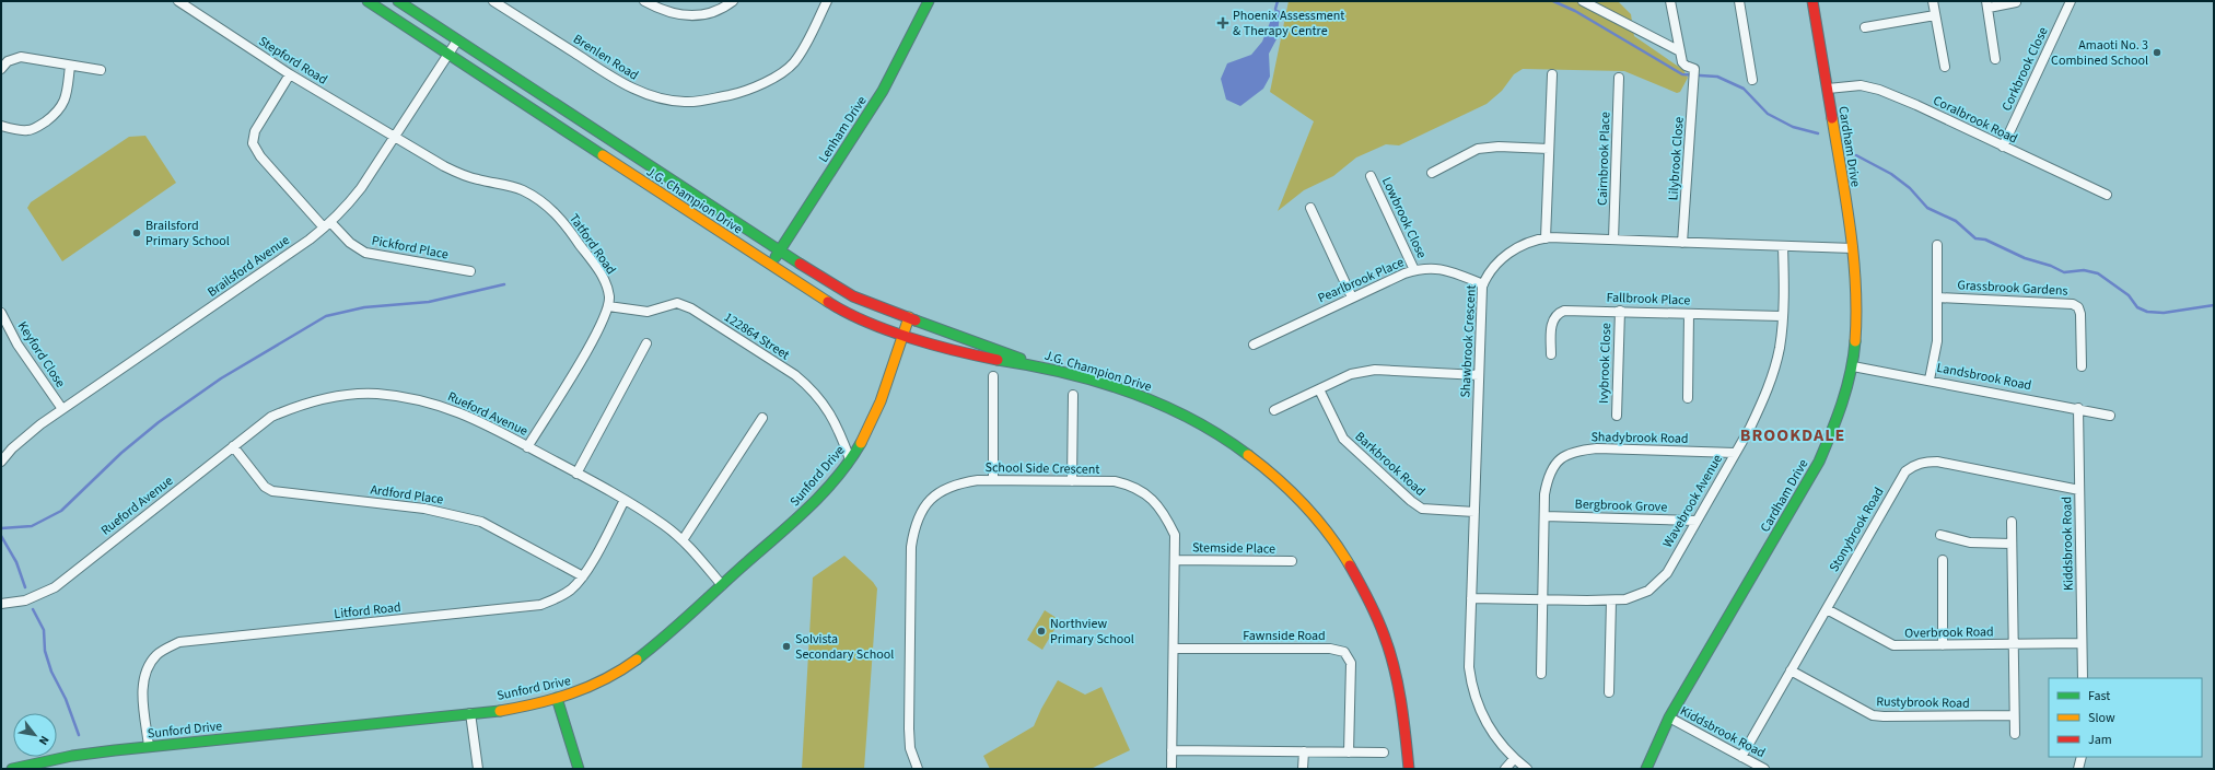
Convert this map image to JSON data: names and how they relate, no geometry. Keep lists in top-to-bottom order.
{
  "streets": {
    "street": [
      "Brenlen Road",
      "Stepford Road",
      "Corkbrook Close",
      "Coralbrook Road",
      "Lenham Drive",
      "Cardham Drive",
      "Cairnbrook Place",
      "Lilybrook Close",
      "J.G. Champion Drive",
      "Lowbrook Close",
      "Tatford Road",
      "Pickford Place",
      "Brailsford Avenue",
      "Pearlbrook Place",
      "Grassbrook Gardens",
      "Fallbrook Place",
      "122864 Street",
      "Shawbrook Crescent",
      "Keyford Close",
      "Ivybrook Close",
      "Landsbrook Road",
      "Rueford Avenue",
      "Shadybrook Road",
      "Barkbrook Road",
      "School Side Crescent",
      "Sunford Drive",
      "Ardford Place",
      "Wavebrook Avenue",
      "Bergbrook Grove",
      "Stonybrook Road",
      "Kiddsbrook Road",
      "Stemside Place",
      "Litford Road",
      "Overbrook Road",
      "Fawnside Road",
      "Rustybrook Road"
    ]
  },
  "crossings": [
    ["Stepford Road", "Tatford Road"],
    ["Stepford Road", "Pickford Place"],
    ["Stepford Road", "Brailsford Avenue"],
    ["Corkbrook Close", "Coralbrook Road"],
    ["Coralbrook Road", "Cardham Drive"],
    ["Lenham Drive", "J.G. Champion Drive"],
    ["Cardham Drive", "Shawbrook Crescent"],
    ["Cardham Drive", "Landsbrook Road"],
    ["Cardham Drive", "Kiddsbrook Road"],
    ["Cairnbrook Place", "Shawbrook Crescent"],
    ["Lilybrook Close", "Shawbrook Crescent"],
    ["J.G. Champion Drive", "Brailsford Avenue"],
    ["J.G. Champion Drive", "Sunford Drive"],
    ["Lowbrook Close", "Pearlbrook Place"],
    ["Tatford Road", "Brailsford Avenue"],
    ["Tatford Road", "122864 Street"],
    ["Tatford Road", "Rueford Avenue"],
    ["Pickford Place", "Brailsford Avenue"],
    ["Brailsford Avenue", "Keyford Close"],
    ["Pearlbrook Place", "Shawbrook Crescent"],
    ["Grassbrook Gardens", "Landsbrook Road"],
    ["Fallbrook Place", "Ivybrook Close"],
    ["Fallbrook Place", "Wavebrook Avenue"],
    ["122864 Street", "Sunford Drive"],
    ["Shawbrook Crescent", "Barkbrook Road"],
    ["Shawbrook Crescent", "Wavebrook Avenue"],
    ["Landsbrook Road", "Kiddsbrook Road"],
    ["Rueford Avenue", "Sunford Drive"],
    ["Rueford Avenue", "Ardford Place"],
    ["Rueford Avenue", "Litford Road"],
    ["Shadybrook Road", "Wavebrook Avenue"],
    ["Shadybrook Road", "Bergbrook Grove"],
    ["School Side Crescent", "Stemside Place"],
    ["School Side Crescent", "Fawnside Road"],
    ["Sunford Drive", "Litford Road"],
    ["Ardford Place", "Litford Road"],
    ["Wavebrook Avenue", "Bergbrook Grove"],
    ["Stonybrook Road", "Kiddsbrook Road"],
    ["Stonybrook Road", "Overbrook Road"],
    ["Stonybrook Road", "Rustybrook Road"],
    ["Kiddsbrook Road", "Overbrook Road"]
  ],
  "districts": ["BROOKDALE"],
  "places": {
    "health": ["Phoenix Assessment & Therapy Centre"],
    "other": [
      "Amaoti No. 3 Combined School",
      "Brailsford Primary School",
      "Northview Primary School",
      "Solvista Secondary School"
    ]
  },
  "legend": ["Fast", "Slow", "Jam"],
  "north": "bottom right"
}
